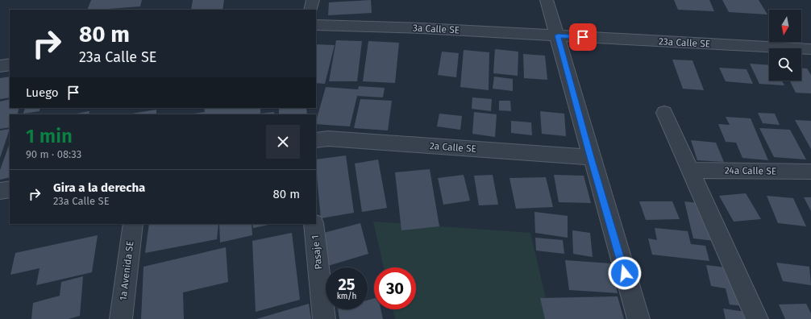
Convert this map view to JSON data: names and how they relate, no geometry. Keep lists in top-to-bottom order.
{
  "streets": {
    "street": [
      "3a Calle SE",
      "23a Calle SE",
      "2a Calle SE",
      "24a Calle SE",
      "Pasaje 1",
      "1a Avenida SE"
    ]
  },
  "crossings": [
    ["3a Calle SE", "23a Calle SE"]
  ],
  "north": "bottom",
  "page": {
    "turn": ["80 m", "23a Calle SE"],
    "then": "Luego",
    "heading": ["1 min", "90 m · 08:33"],
    "list": [
      {
        "name": "Gira a la derecha",
        "note": "23a Calle SE",
        "value": "80 m"
      }
    ],
    "speed": "25 km/h",
    "limit": "30"
  }
}
